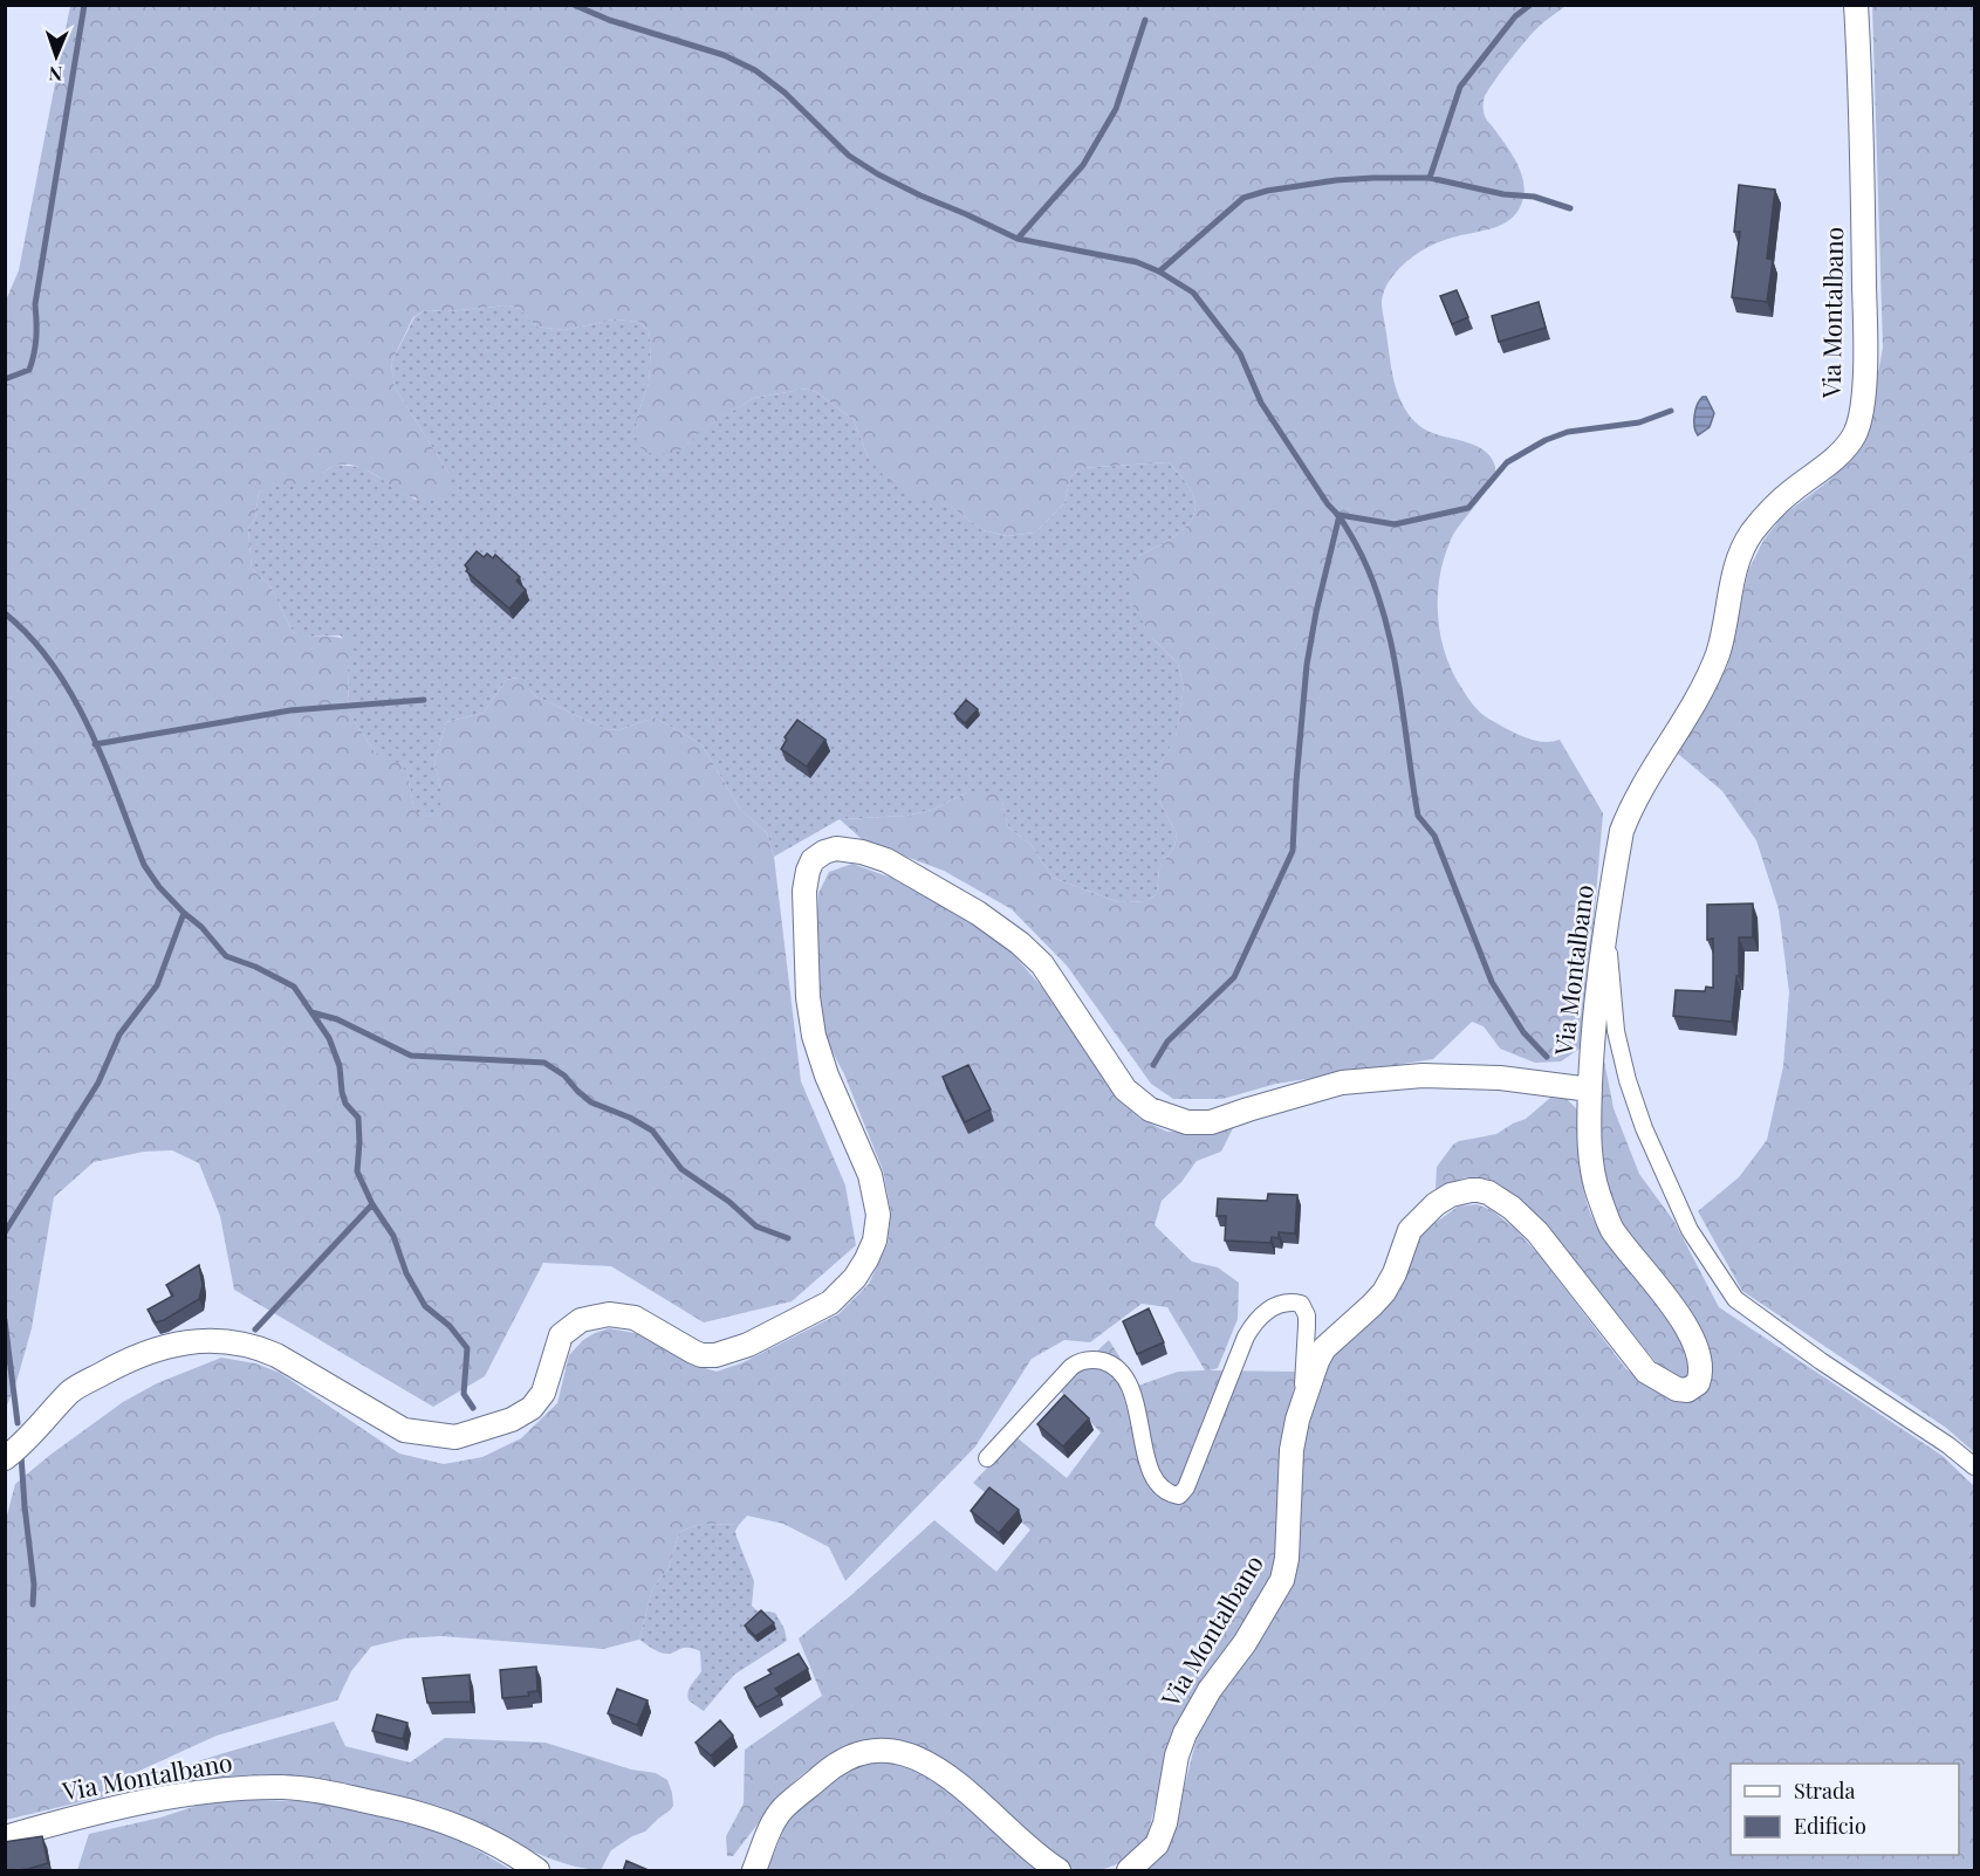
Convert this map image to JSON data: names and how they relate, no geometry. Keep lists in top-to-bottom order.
{
  "streets": {
    "street": ["Via Montalbano"]
  },
  "legend": ["Strada", "Edificio"],
  "north": "bottom"
}
